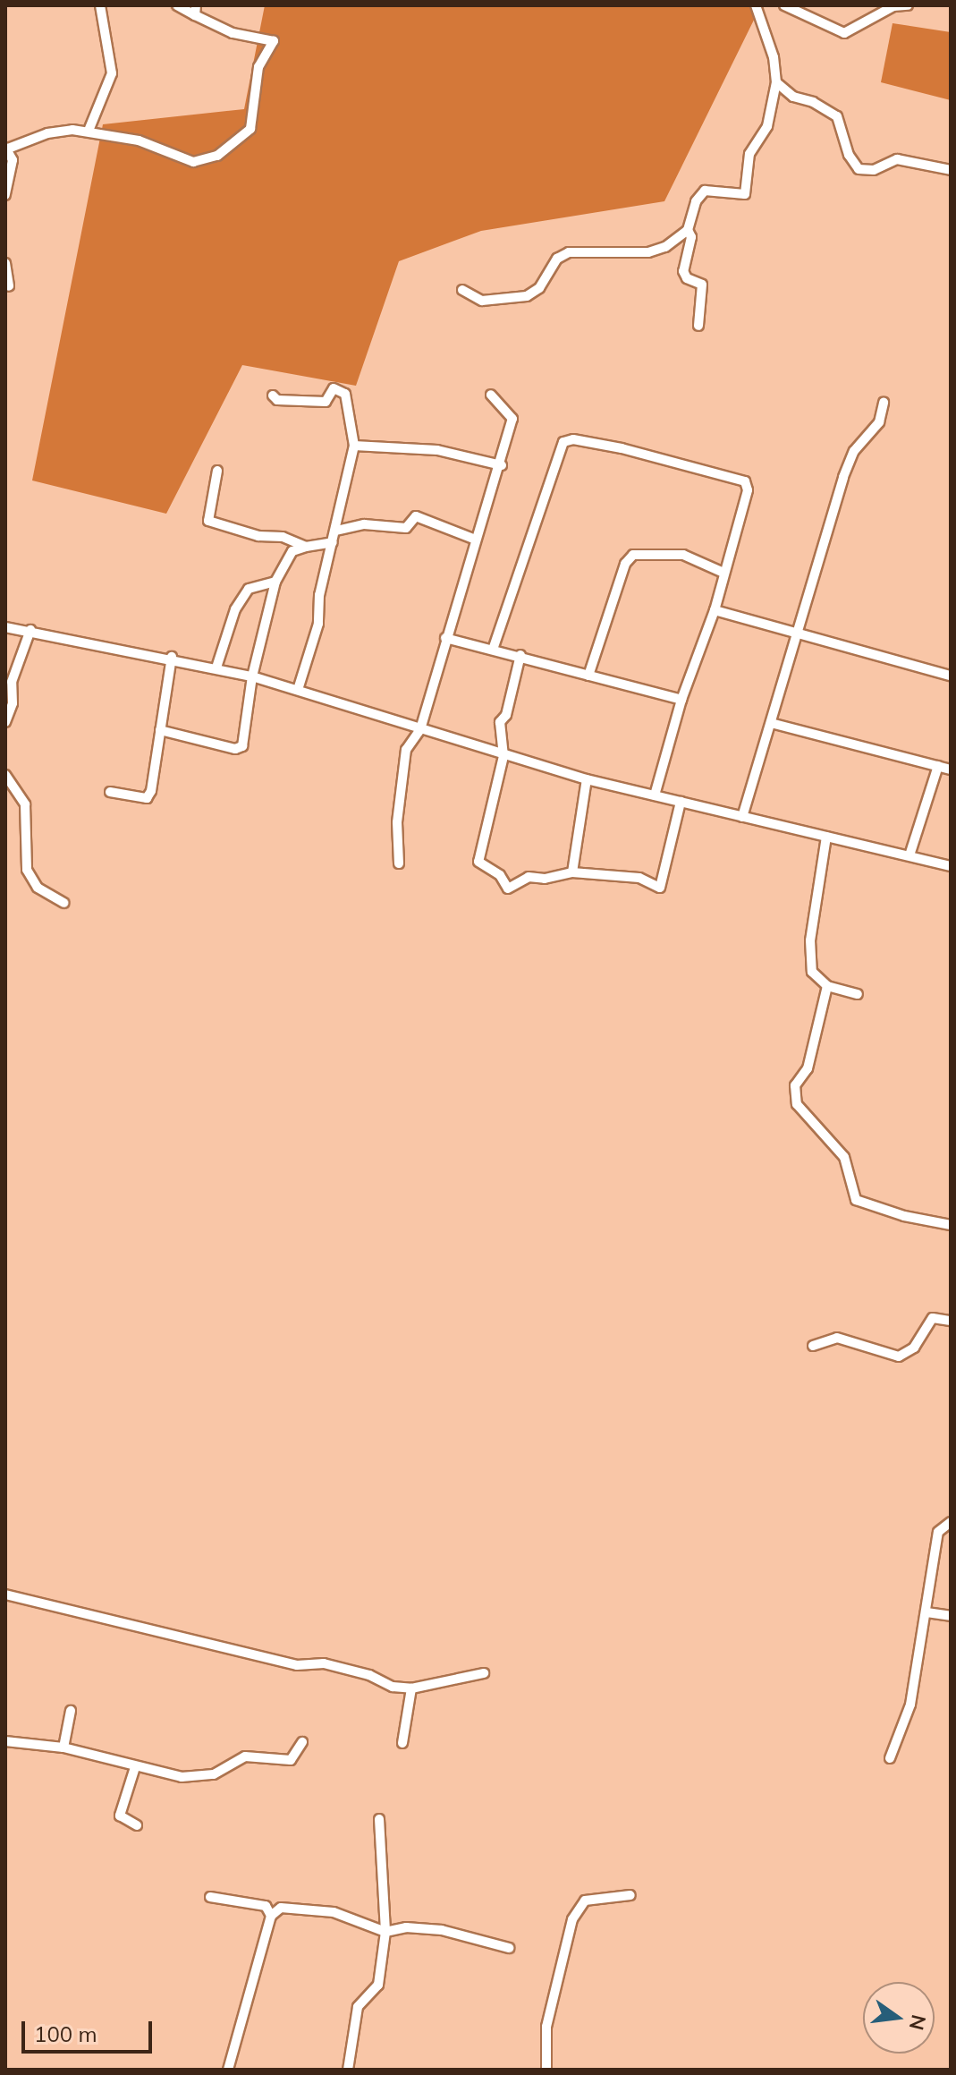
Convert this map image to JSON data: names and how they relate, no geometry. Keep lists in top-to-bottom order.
{
  "scale_bar": "100 m",
  "north": "right"
}
